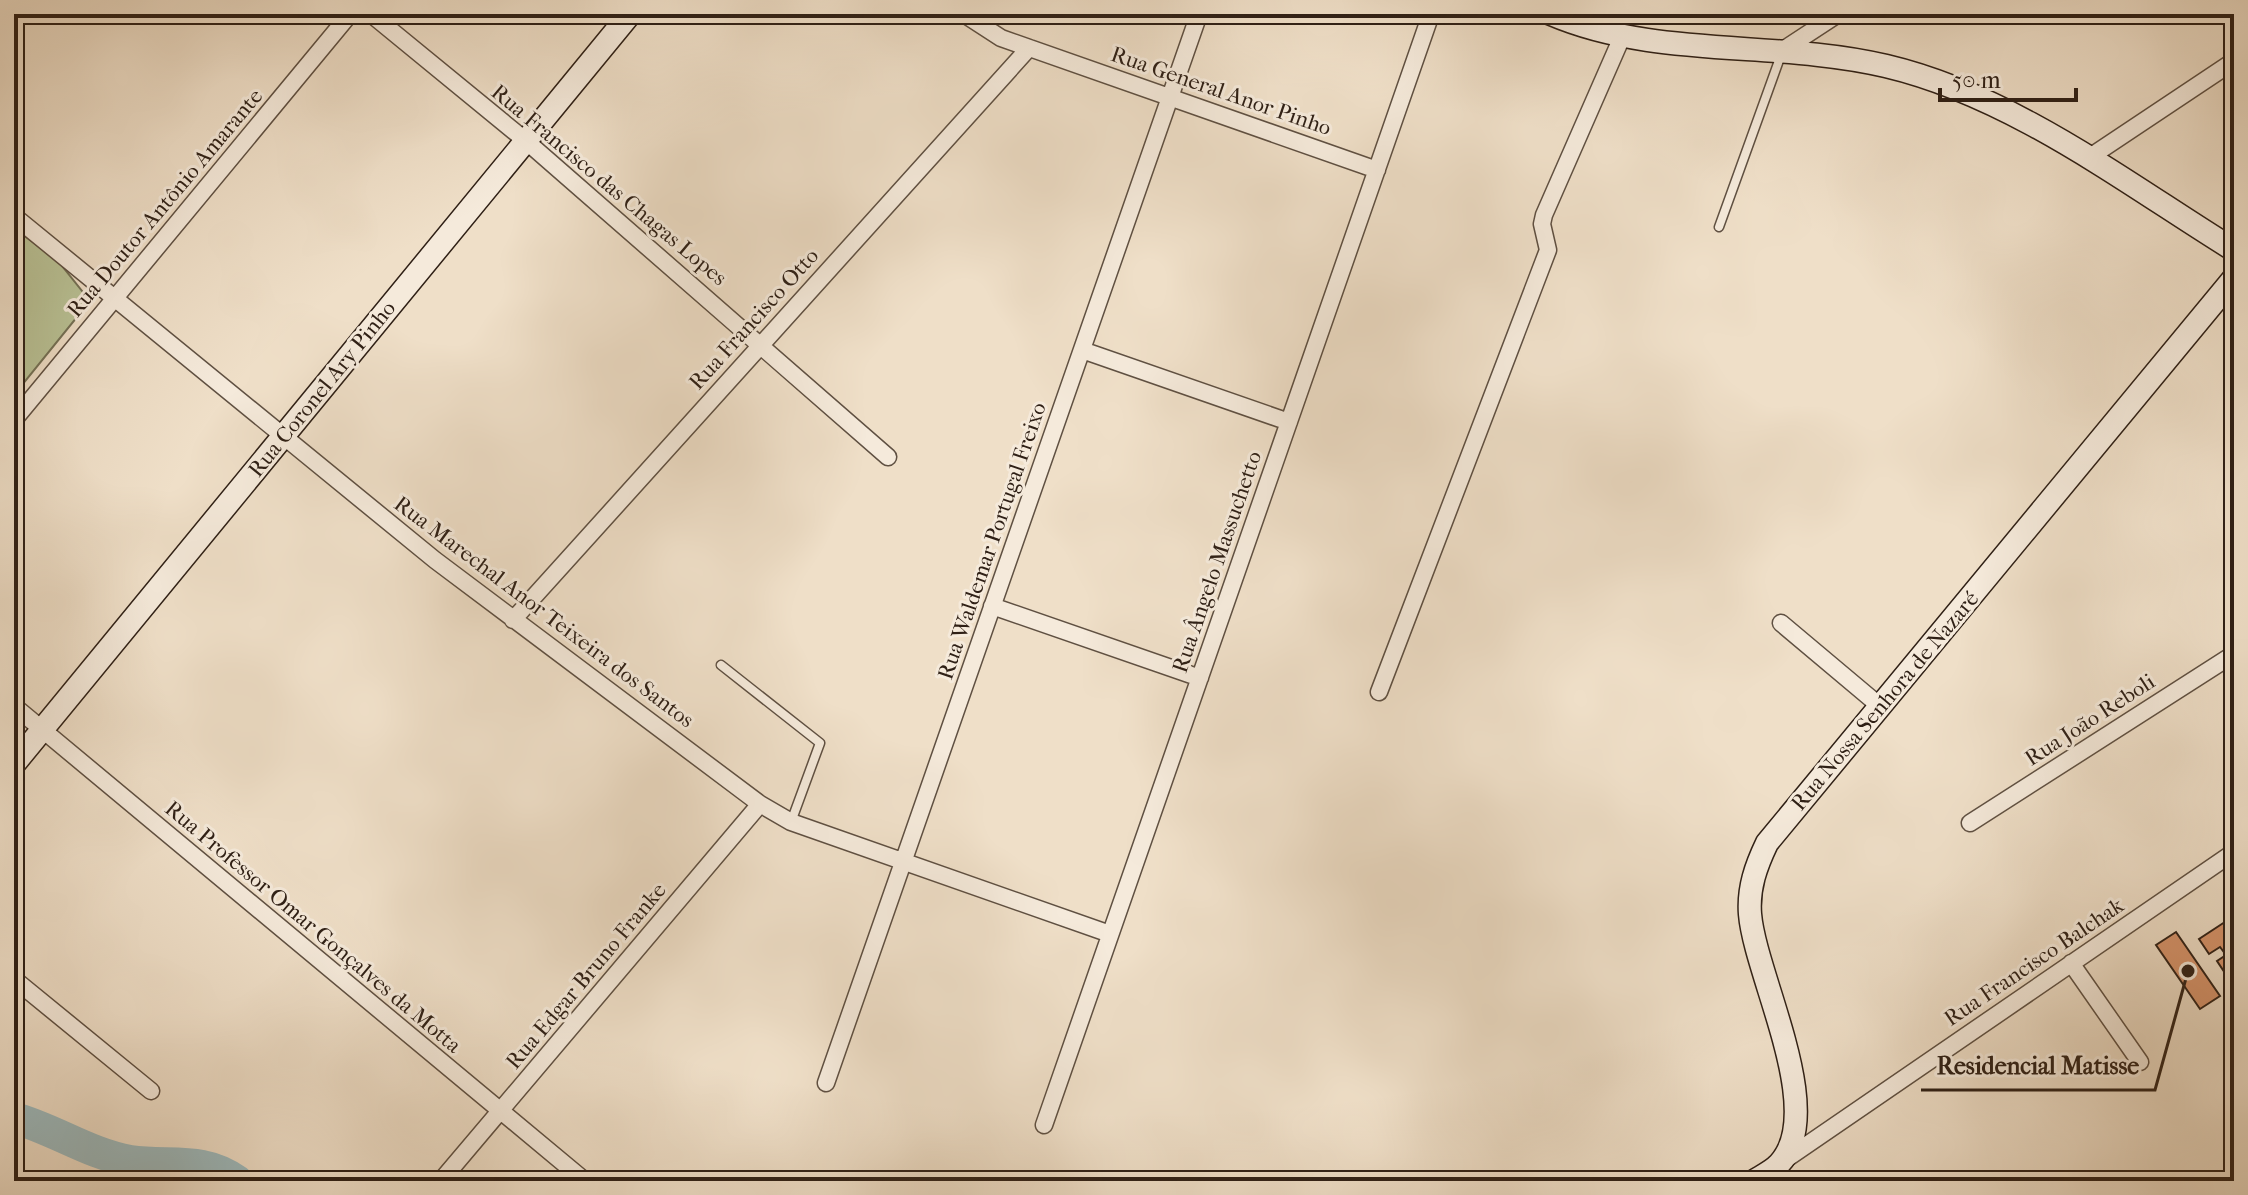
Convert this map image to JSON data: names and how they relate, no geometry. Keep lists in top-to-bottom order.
{
  "streets": {
    "street": [
      "Rua General Anor Pinho",
      "Rua Francisco das Chagas Lopes",
      "Rua Doutor Antônio Amarante",
      "Rua Francisco Otto",
      "Rua Coronel Ary Pinho",
      "Rua Waldemar Portugal Freixo",
      "Rua Ângelo Massuchetto",
      "Rua Marechal Anor Teixeira dos Santos",
      "Rua Nossa Senhora de Nazaré",
      "Rua João Reboli",
      "Rua Professor Omar Gonçalves da Motta",
      "Rua Francisco Balchak",
      "Rua Edgar Bruno Franke"
    ]
  },
  "crossings": [
    ["Rua General Anor Pinho", "Rua Francisco Otto"],
    ["Rua General Anor Pinho", "Rua Waldemar Portugal Freixo"],
    ["Rua General Anor Pinho", "Rua Ângelo Massuchetto"],
    ["Rua Francisco das Chagas Lopes", "Rua Francisco Otto"],
    ["Rua Francisco das Chagas Lopes", "Rua Coronel Ary Pinho"],
    ["Rua Doutor Antônio Amarante", "Rua Marechal Anor Teixeira dos Santos"],
    ["Rua Francisco Otto", "Rua Marechal Anor Teixeira dos Santos"],
    ["Rua Coronel Ary Pinho", "Rua Marechal Anor Teixeira dos Santos"],
    ["Rua Coronel Ary Pinho", "Rua Professor Omar Gonçalves da Motta"],
    ["Rua Waldemar Portugal Freixo", "Rua Marechal Anor Teixeira dos Santos"],
    ["Rua Ângelo Massuchetto", "Rua Marechal Anor Teixeira dos Santos"],
    ["Rua Marechal Anor Teixeira dos Santos", "Rua Edgar Bruno Franke"],
    ["Rua Nossa Senhora de Nazaré", "Rua Francisco Balchak"],
    ["Rua Professor Omar Gonçalves da Motta", "Rua Edgar Bruno Franke"]
  ],
  "places": ["Residencial Matisse"],
  "scale_bar": "50 m"
}
